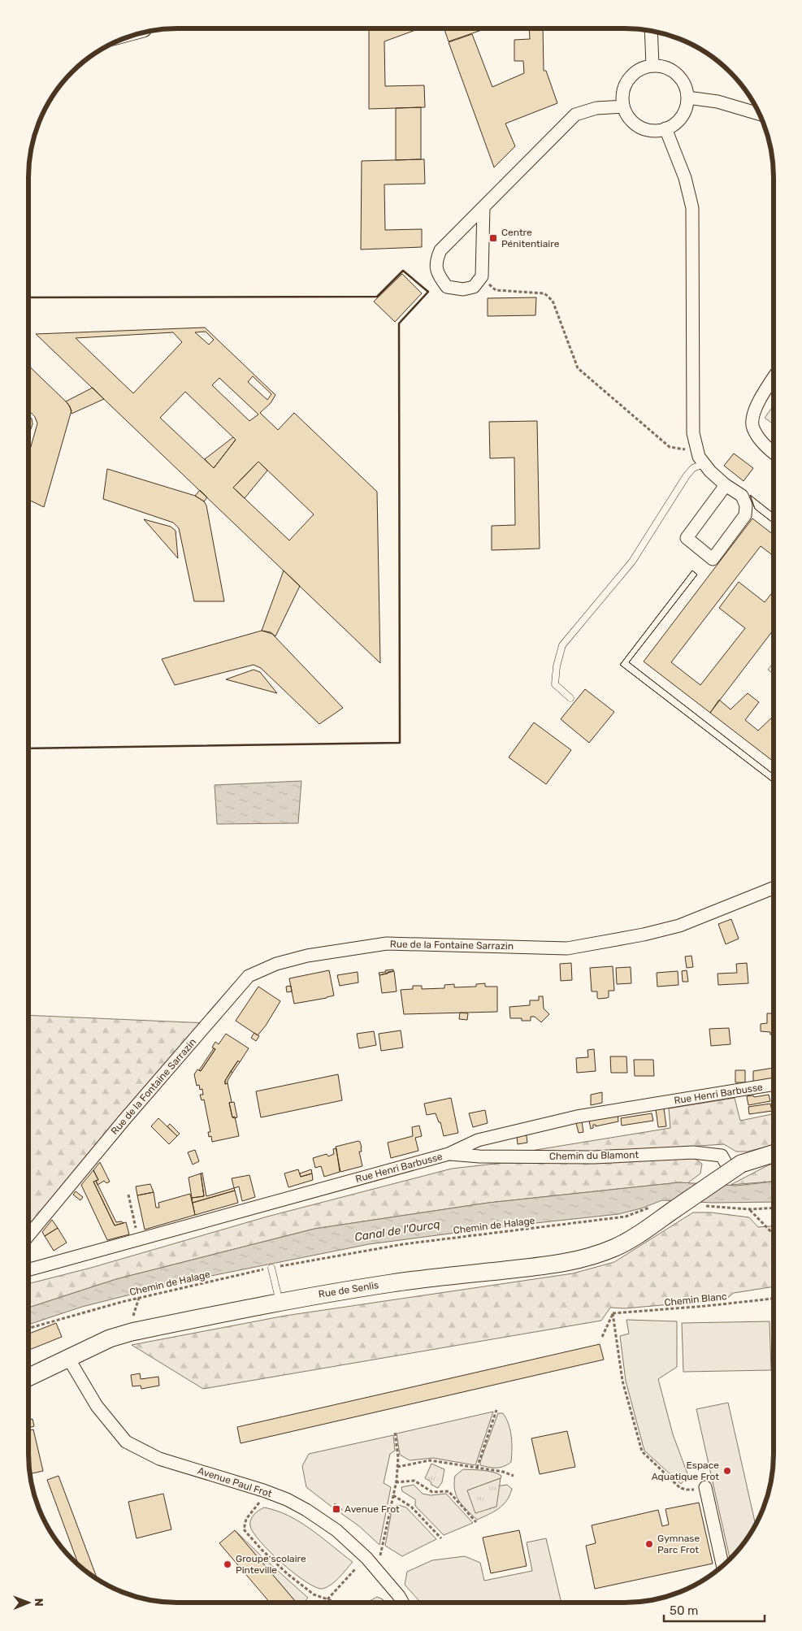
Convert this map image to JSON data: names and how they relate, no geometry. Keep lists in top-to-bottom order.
{
  "streets": {
    "main road": ["Rue de Senlis"],
    "street": [
      "Rue de la Fontaine Sarrazin",
      "Rue Henri Barbusse",
      "Chemin du Blamont",
      "Avenue Paul Frot"
    ],
    "path": ["Chemin de Halage", "Chemin Blanc"]
  },
  "crossings": [
    ["Rue Henri Barbusse", "Chemin du Blamont"],
    ["Chemin du Blamont", "Rue de Senlis"],
    ["Rue de Senlis", "Avenue Paul Frot"]
  ],
  "water": ["Canal de l'Ourcq"],
  "places": {
    "transit": ["Centre Pénitentiaire", "Avenue Frot"],
    "other": ["Espace Aquatique Frot", "Gymnase Parc Frot", "Groupe scolaire Pinteville"]
  },
  "scale_bar": "50 m",
  "north": "right"
}
